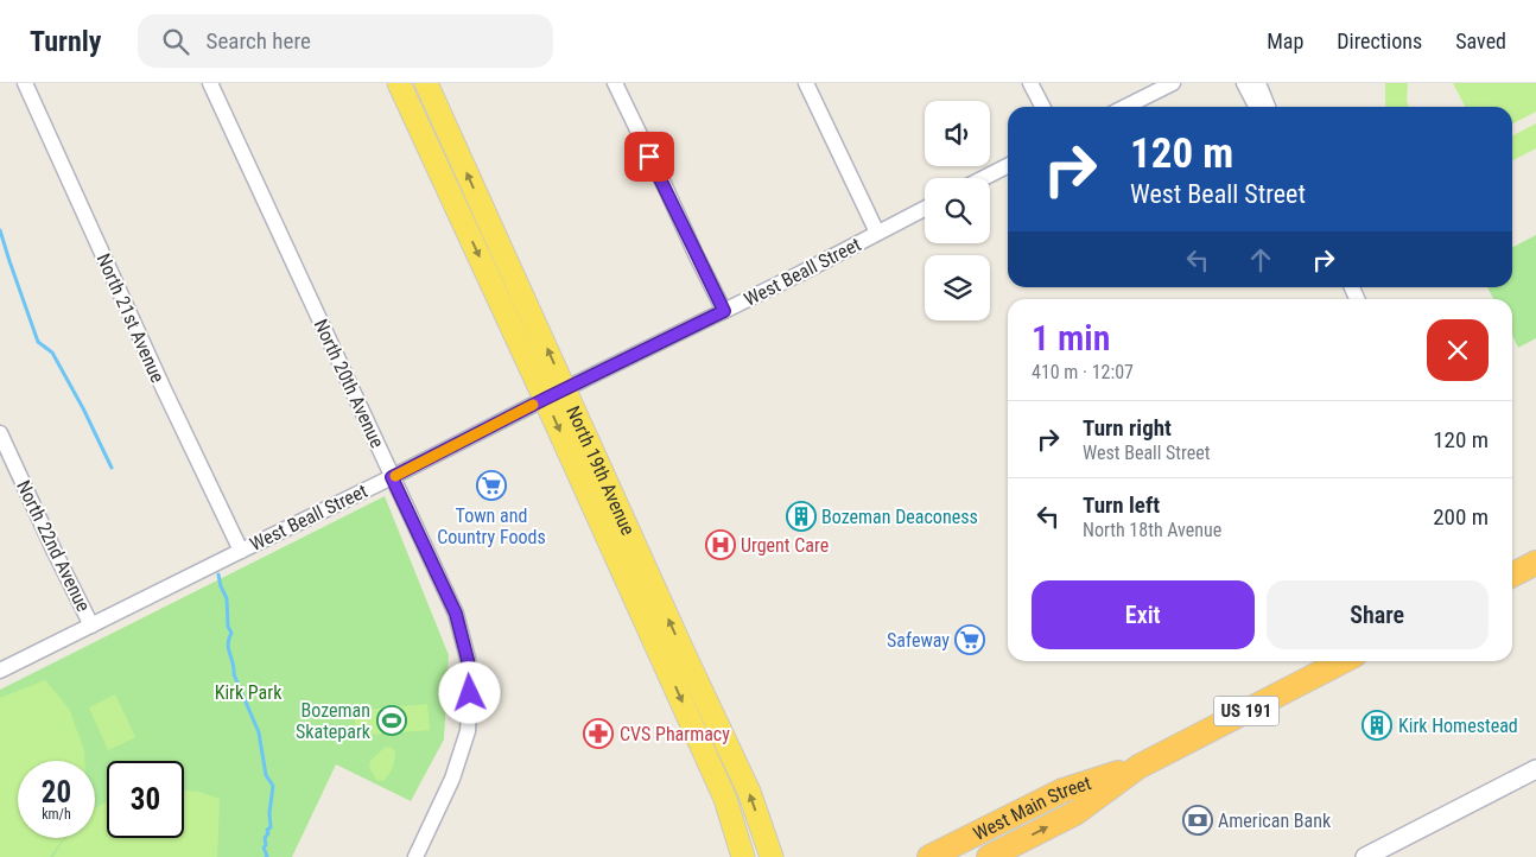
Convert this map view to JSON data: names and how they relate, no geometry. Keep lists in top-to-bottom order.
{
  "streets": {
    "highway": ["US 191", "West Main Street"],
    "main road": ["North 19th Avenue"],
    "street": [
      "West Beall Street",
      "North 21st Avenue",
      "North 20th Avenue",
      "North 22nd Avenue"
    ]
  },
  "crossings": [
    ["West Beall Street", "North 21st Avenue"],
    ["West Beall Street", "North 20th Avenue"],
    ["West Beall Street", "North 19th Avenue"],
    ["West Beall Street", "North 22nd Avenue"]
  ],
  "parks": ["Kirk Park"],
  "places": {
    "supermarket": ["Town and Country Foods", "Safeway"],
    "building": ["Bozeman Deaconess", "Kirk Homestead"],
    "hospital": ["Urgent Care"],
    "sports": ["Bozeman Skatepark"],
    "pharmacy": ["CVS Pharmacy"],
    "bank": ["American Bank"]
  },
  "page": {
    "header": "Turnly",
    "search": "Search here",
    "nav": ["Map", "Directions", "Saved"],
    "turn": ["120 m", "West Beall Street"],
    "heading": ["1 min", "410 m · 12:07"],
    "list": [
      {
        "name": "Turn right",
        "note": "West Beall Street",
        "value": "120 m"
      },
      {
        "name": "Turn left",
        "note": "North 18th Avenue",
        "value": "200 m"
      }
    ],
    "buttons": ["Exit", "Share"],
    "speed": "20 km/h",
    "limit": "30"
  }
}
